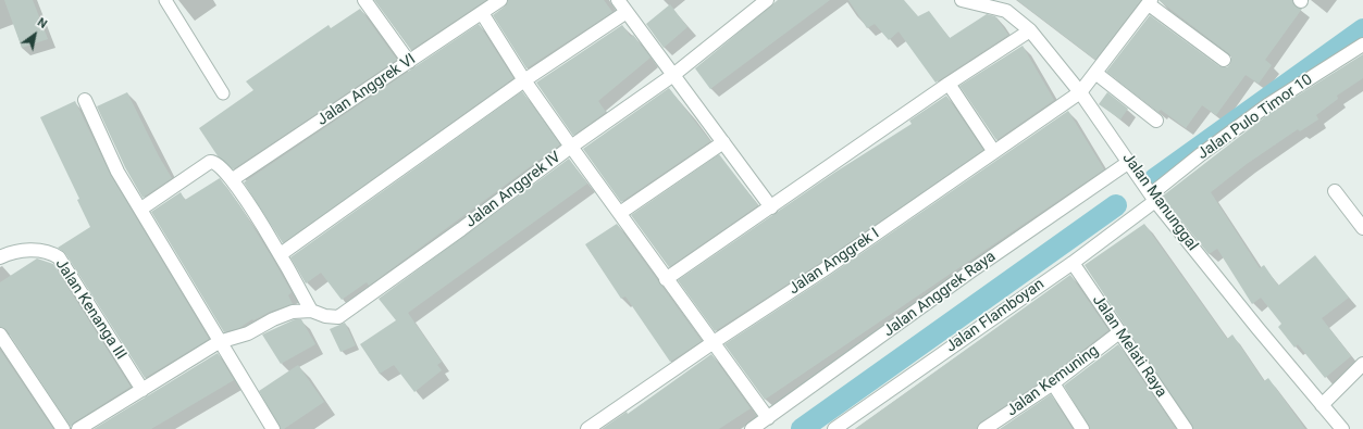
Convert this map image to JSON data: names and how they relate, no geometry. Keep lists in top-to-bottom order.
{
  "streets": {
    "street": [
      "Jalan Anggrek VI",
      "Jalan Pulo Timor 10",
      "Jalan Anggrek IV",
      "Jalan Manunggal",
      "Jalan Anggrek I",
      "Jalan Anggrek Raya",
      "Jalan Kenanga III",
      "Jalan Flamboyan",
      "Jalan Melati Raya",
      "Jalan Kemuning"
    ]
  },
  "crossings": [
    ["Jalan Pulo Timor 10", "Jalan Manunggal"],
    ["Jalan Pulo Timor 10", "Jalan Flamboyan"],
    ["Jalan Manunggal", "Jalan Anggrek I"],
    ["Jalan Manunggal", "Jalan Anggrek Raya"],
    ["Jalan Manunggal", "Jalan Flamboyan"],
    ["Jalan Flamboyan", "Jalan Melati Raya"],
    ["Jalan Melati Raya", "Jalan Kemuning"]
  ],
  "north": "top right"
}
